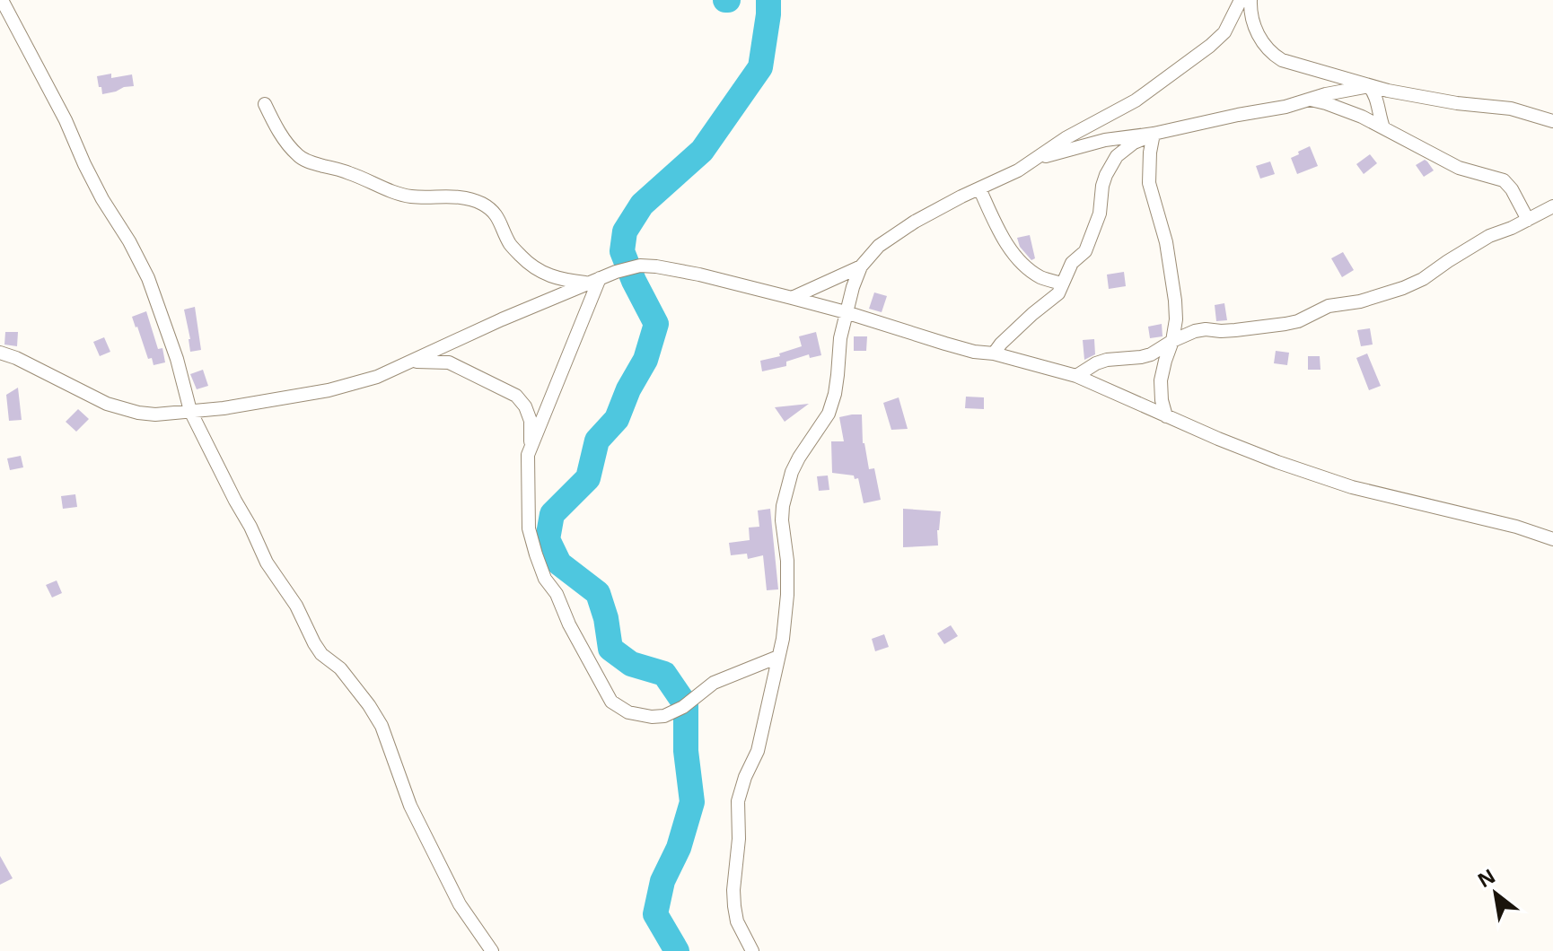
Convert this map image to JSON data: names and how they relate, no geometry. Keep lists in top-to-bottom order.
{
  "north": "top left"
}
